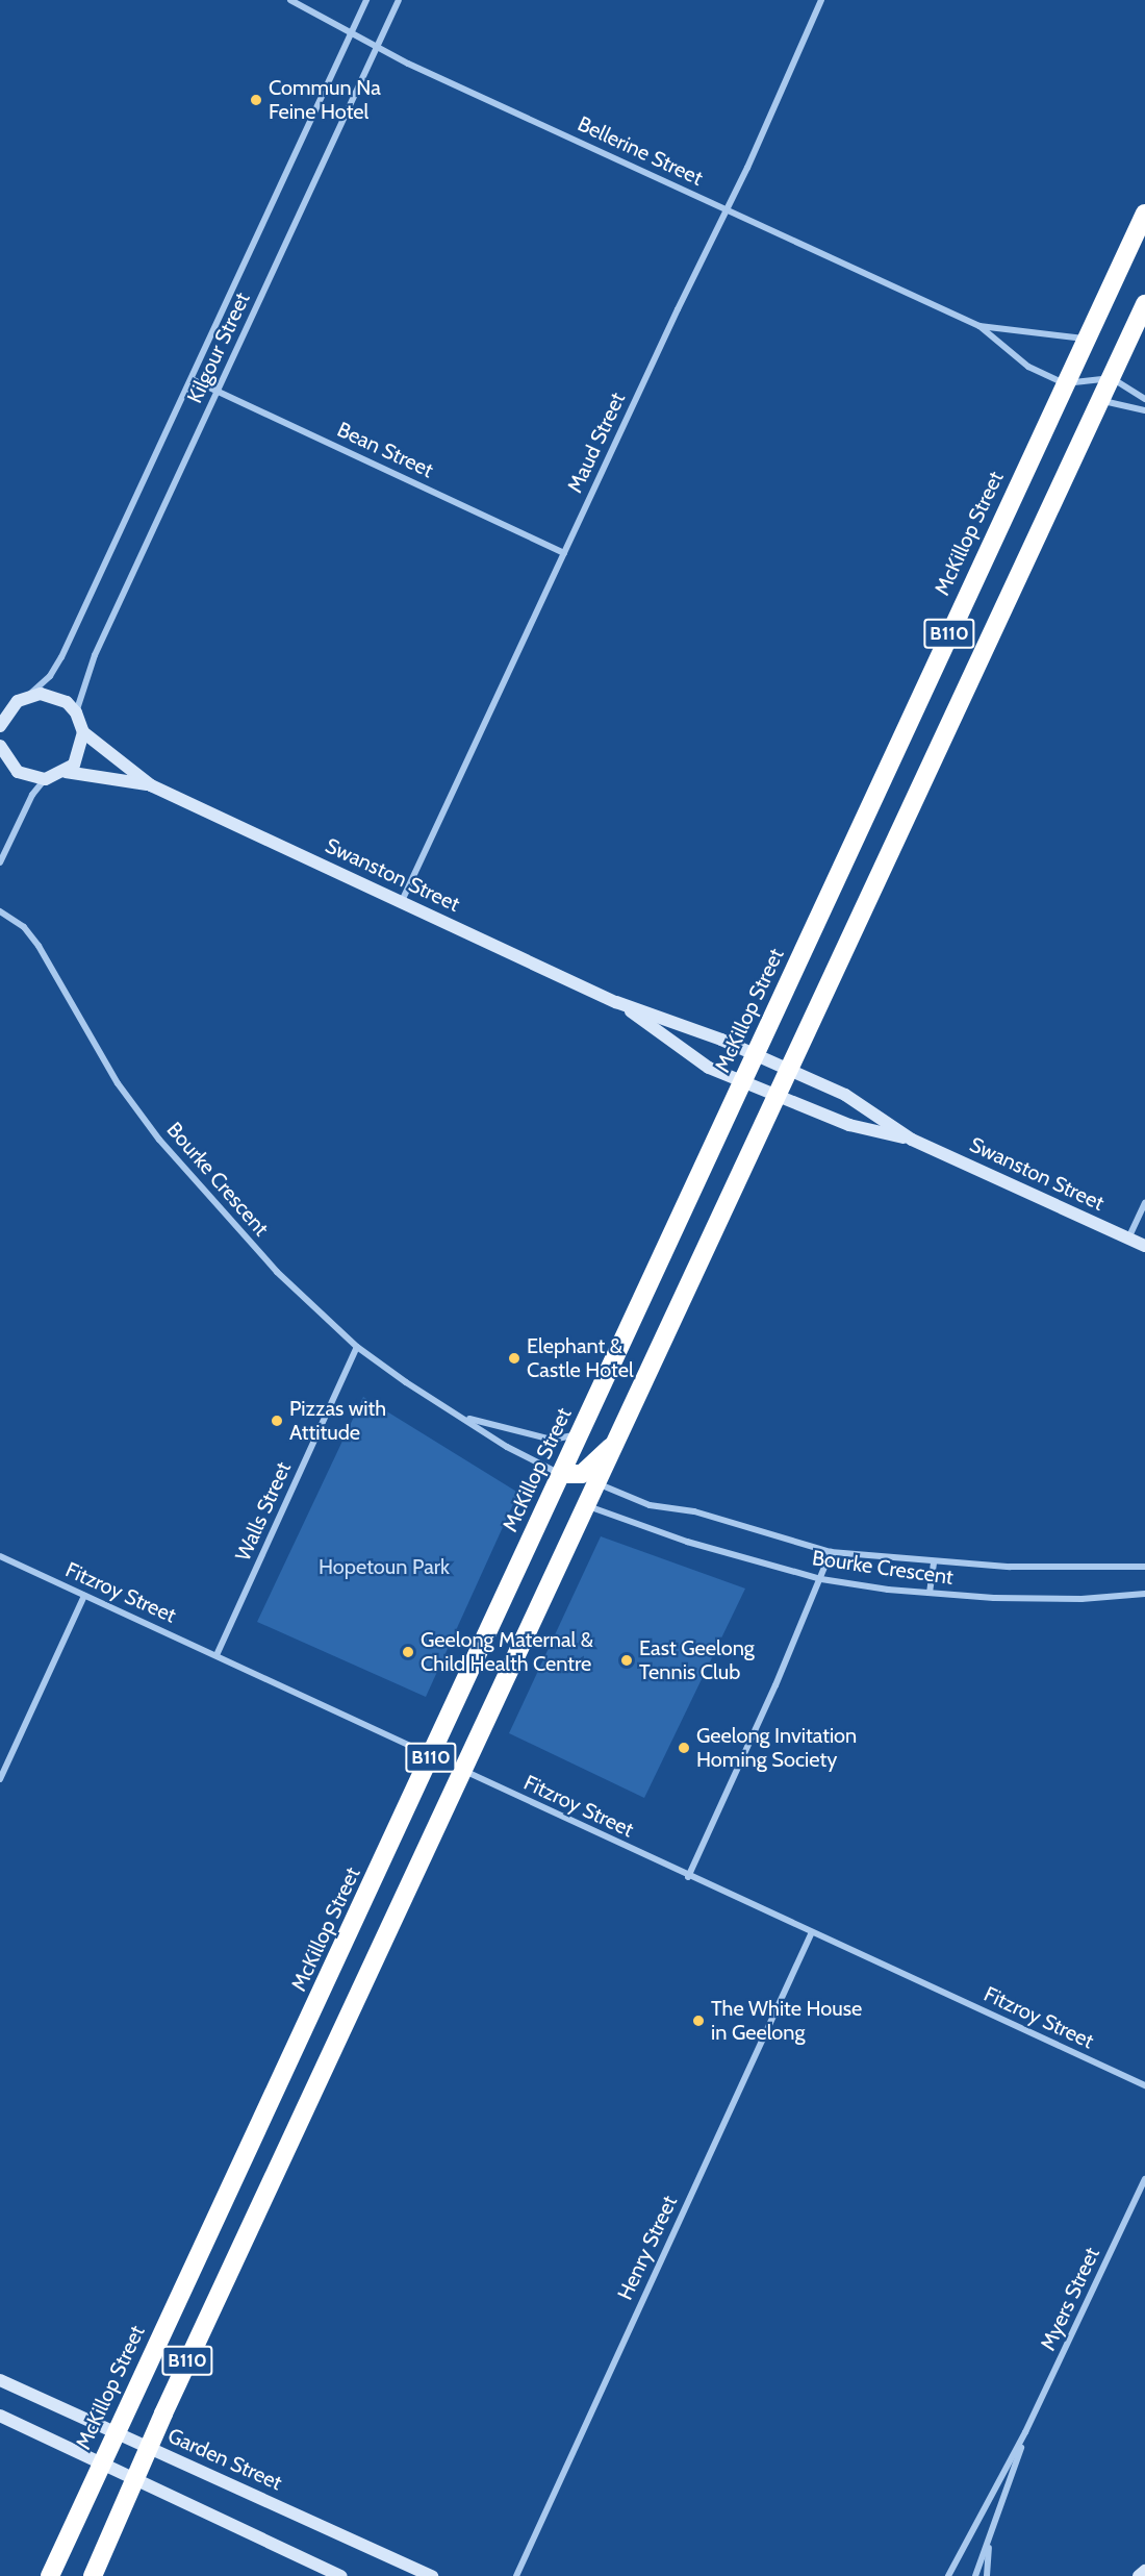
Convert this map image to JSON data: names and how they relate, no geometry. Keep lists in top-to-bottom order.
{
  "streets": {
    "highway": ["McKillop Street", "B110"],
    "street": [
      "Bellerine Street",
      "Kilgour Street",
      "Maud Street",
      "Bean Street",
      "Swanston Street",
      "Bourke Crescent",
      "Walls Street",
      "Fitzroy Street",
      "Henry Street",
      "Myers Street",
      "Garden Street"
    ]
  },
  "crossings": [
    ["Bellerine Street", "Kilgour Street"],
    ["Bellerine Street", "Maud Street"],
    ["Bellerine Street", "McKillop Street"],
    ["Kilgour Street", "Bean Street"],
    ["Maud Street", "Bean Street"],
    ["Maud Street", "Swanston Street"],
    ["McKillop Street", "Swanston Street"],
    ["McKillop Street", "Bourke Crescent"],
    ["McKillop Street", "Fitzroy Street"],
    ["McKillop Street", "Garden Street"],
    ["B110", "Swanston Street"],
    ["B110", "Bourke Crescent"],
    ["B110", "Fitzroy Street"],
    ["B110", "Garden Street"],
    ["Bourke Crescent", "Walls Street"],
    ["Walls Street", "Fitzroy Street"],
    ["Fitzroy Street", "Henry Street"]
  ],
  "parks": ["Hopetoun Park"],
  "places": [
    "Commun Na Feine Hotel",
    "Elephant & Castle Hotel",
    "Pizzas with Attitude",
    "Geelong Maternal & Child Health Centre",
    "East Geelong Tennis Club",
    "Geelong Invitation Homing Society",
    "The White House in Geelong"
  ]
}
